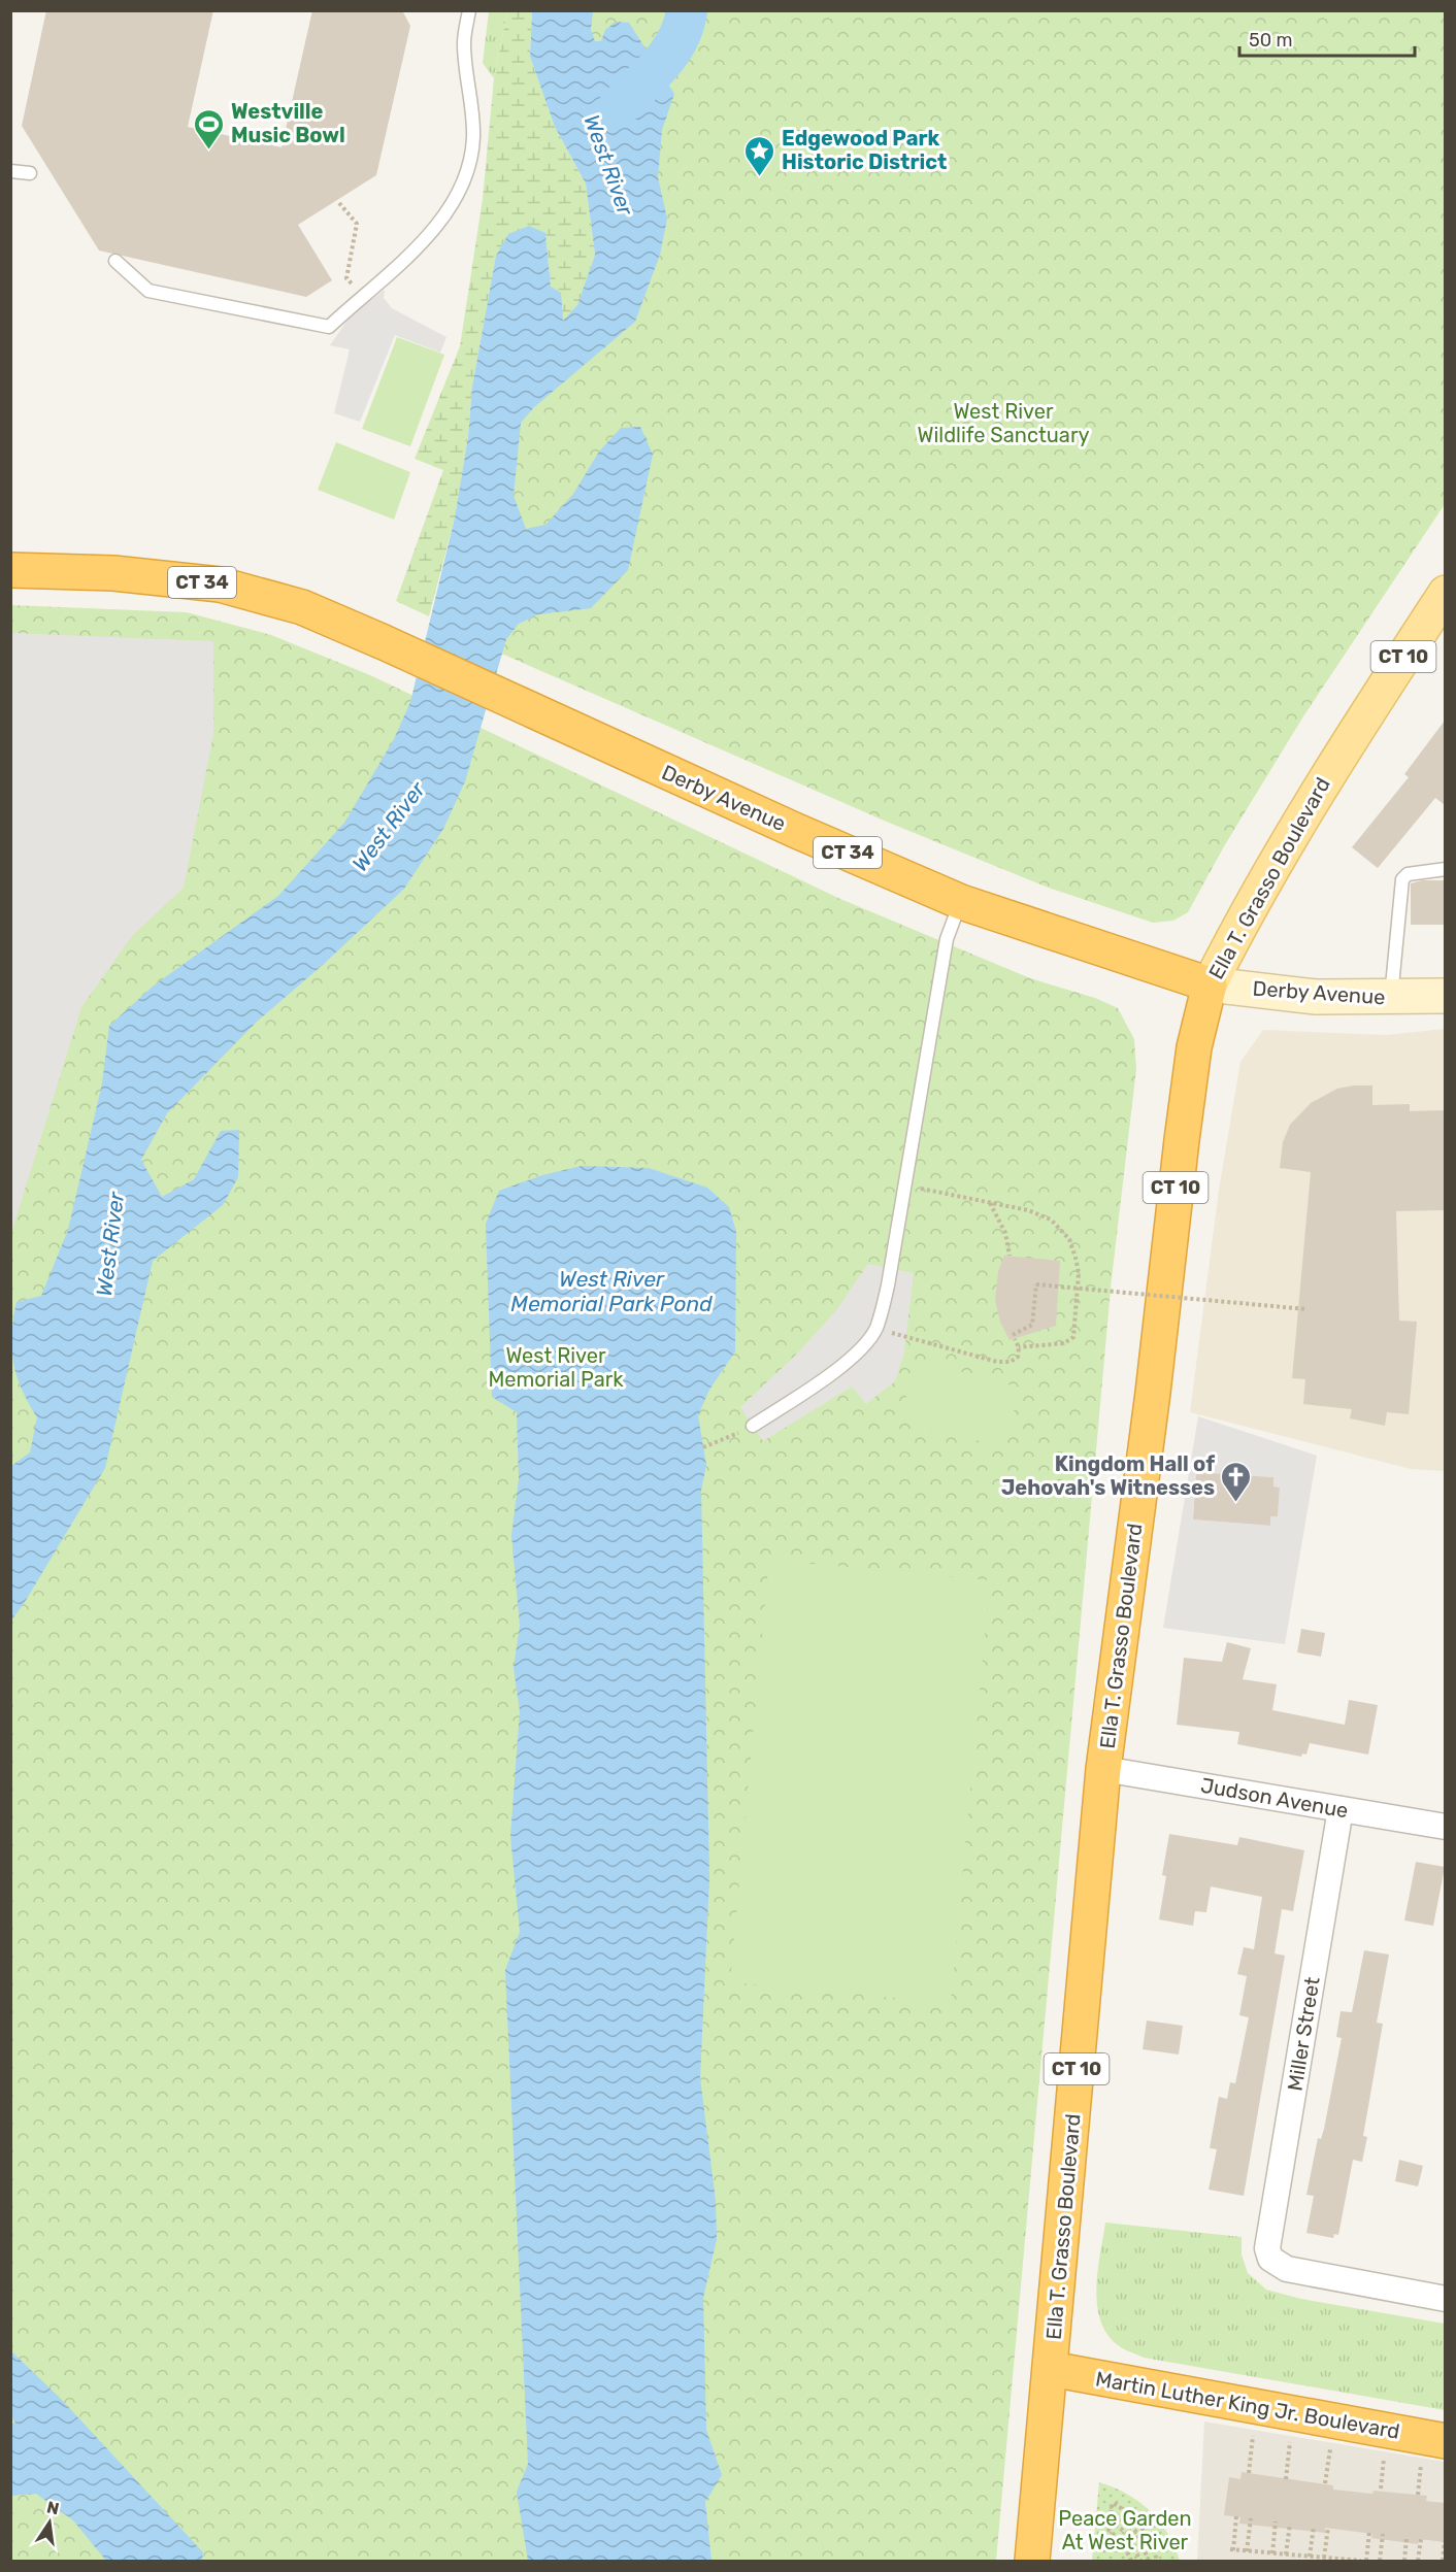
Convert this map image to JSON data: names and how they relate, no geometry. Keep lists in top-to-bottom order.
{
  "streets": {
    "highway": [
      "CT 34",
      "CT 10",
      "Derby Avenue",
      "Ella T. Grasso Boulevard",
      "Martin Luther King Jr. Boulevard"
    ],
    "street": ["Judson Avenue", "Miller Street"]
  },
  "crossings": [
    ["Derby Avenue", "Ella T. Grasso Boulevard"],
    ["Ella T. Grasso Boulevard", "Judson Avenue"],
    ["Ella T. Grasso Boulevard", "Martin Luther King Jr. Boulevard"],
    ["Judson Avenue", "Miller Street"]
  ],
  "water": ["West River", "West River Memorial Park Pond"],
  "parks": ["West River Wildlife Sanctuary", "West River Memorial Park", "Peace Garden At West River"],
  "places": {
    "sports": ["Westville Music Bowl"],
    "place": ["Edgewood Park Historic District"],
    "church": ["Kingdom Hall of Jehovah's Witnesses"]
  },
  "scale_bar": "50 m",
  "north": "top"
}
